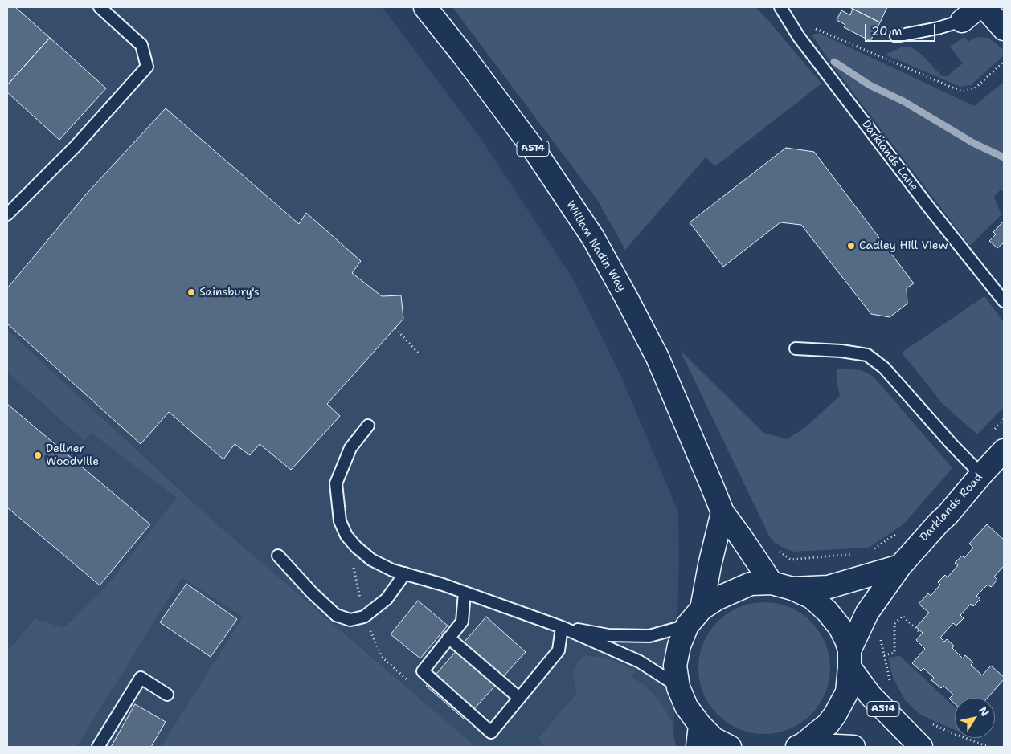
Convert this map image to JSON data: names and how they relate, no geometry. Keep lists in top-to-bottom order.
{
  "streets": {
    "main road": ["A514", "William Nadin Way", "Darklands Road"],
    "lane": ["Darklands Lane"]
  },
  "crossings": [
    ["A514", "Darklands Road"]
  ],
  "places": ["Cadley Hill View", "Sainsbury's", "Dellner Woodville"],
  "scale_bar": "20 m",
  "north": "top right"
}
